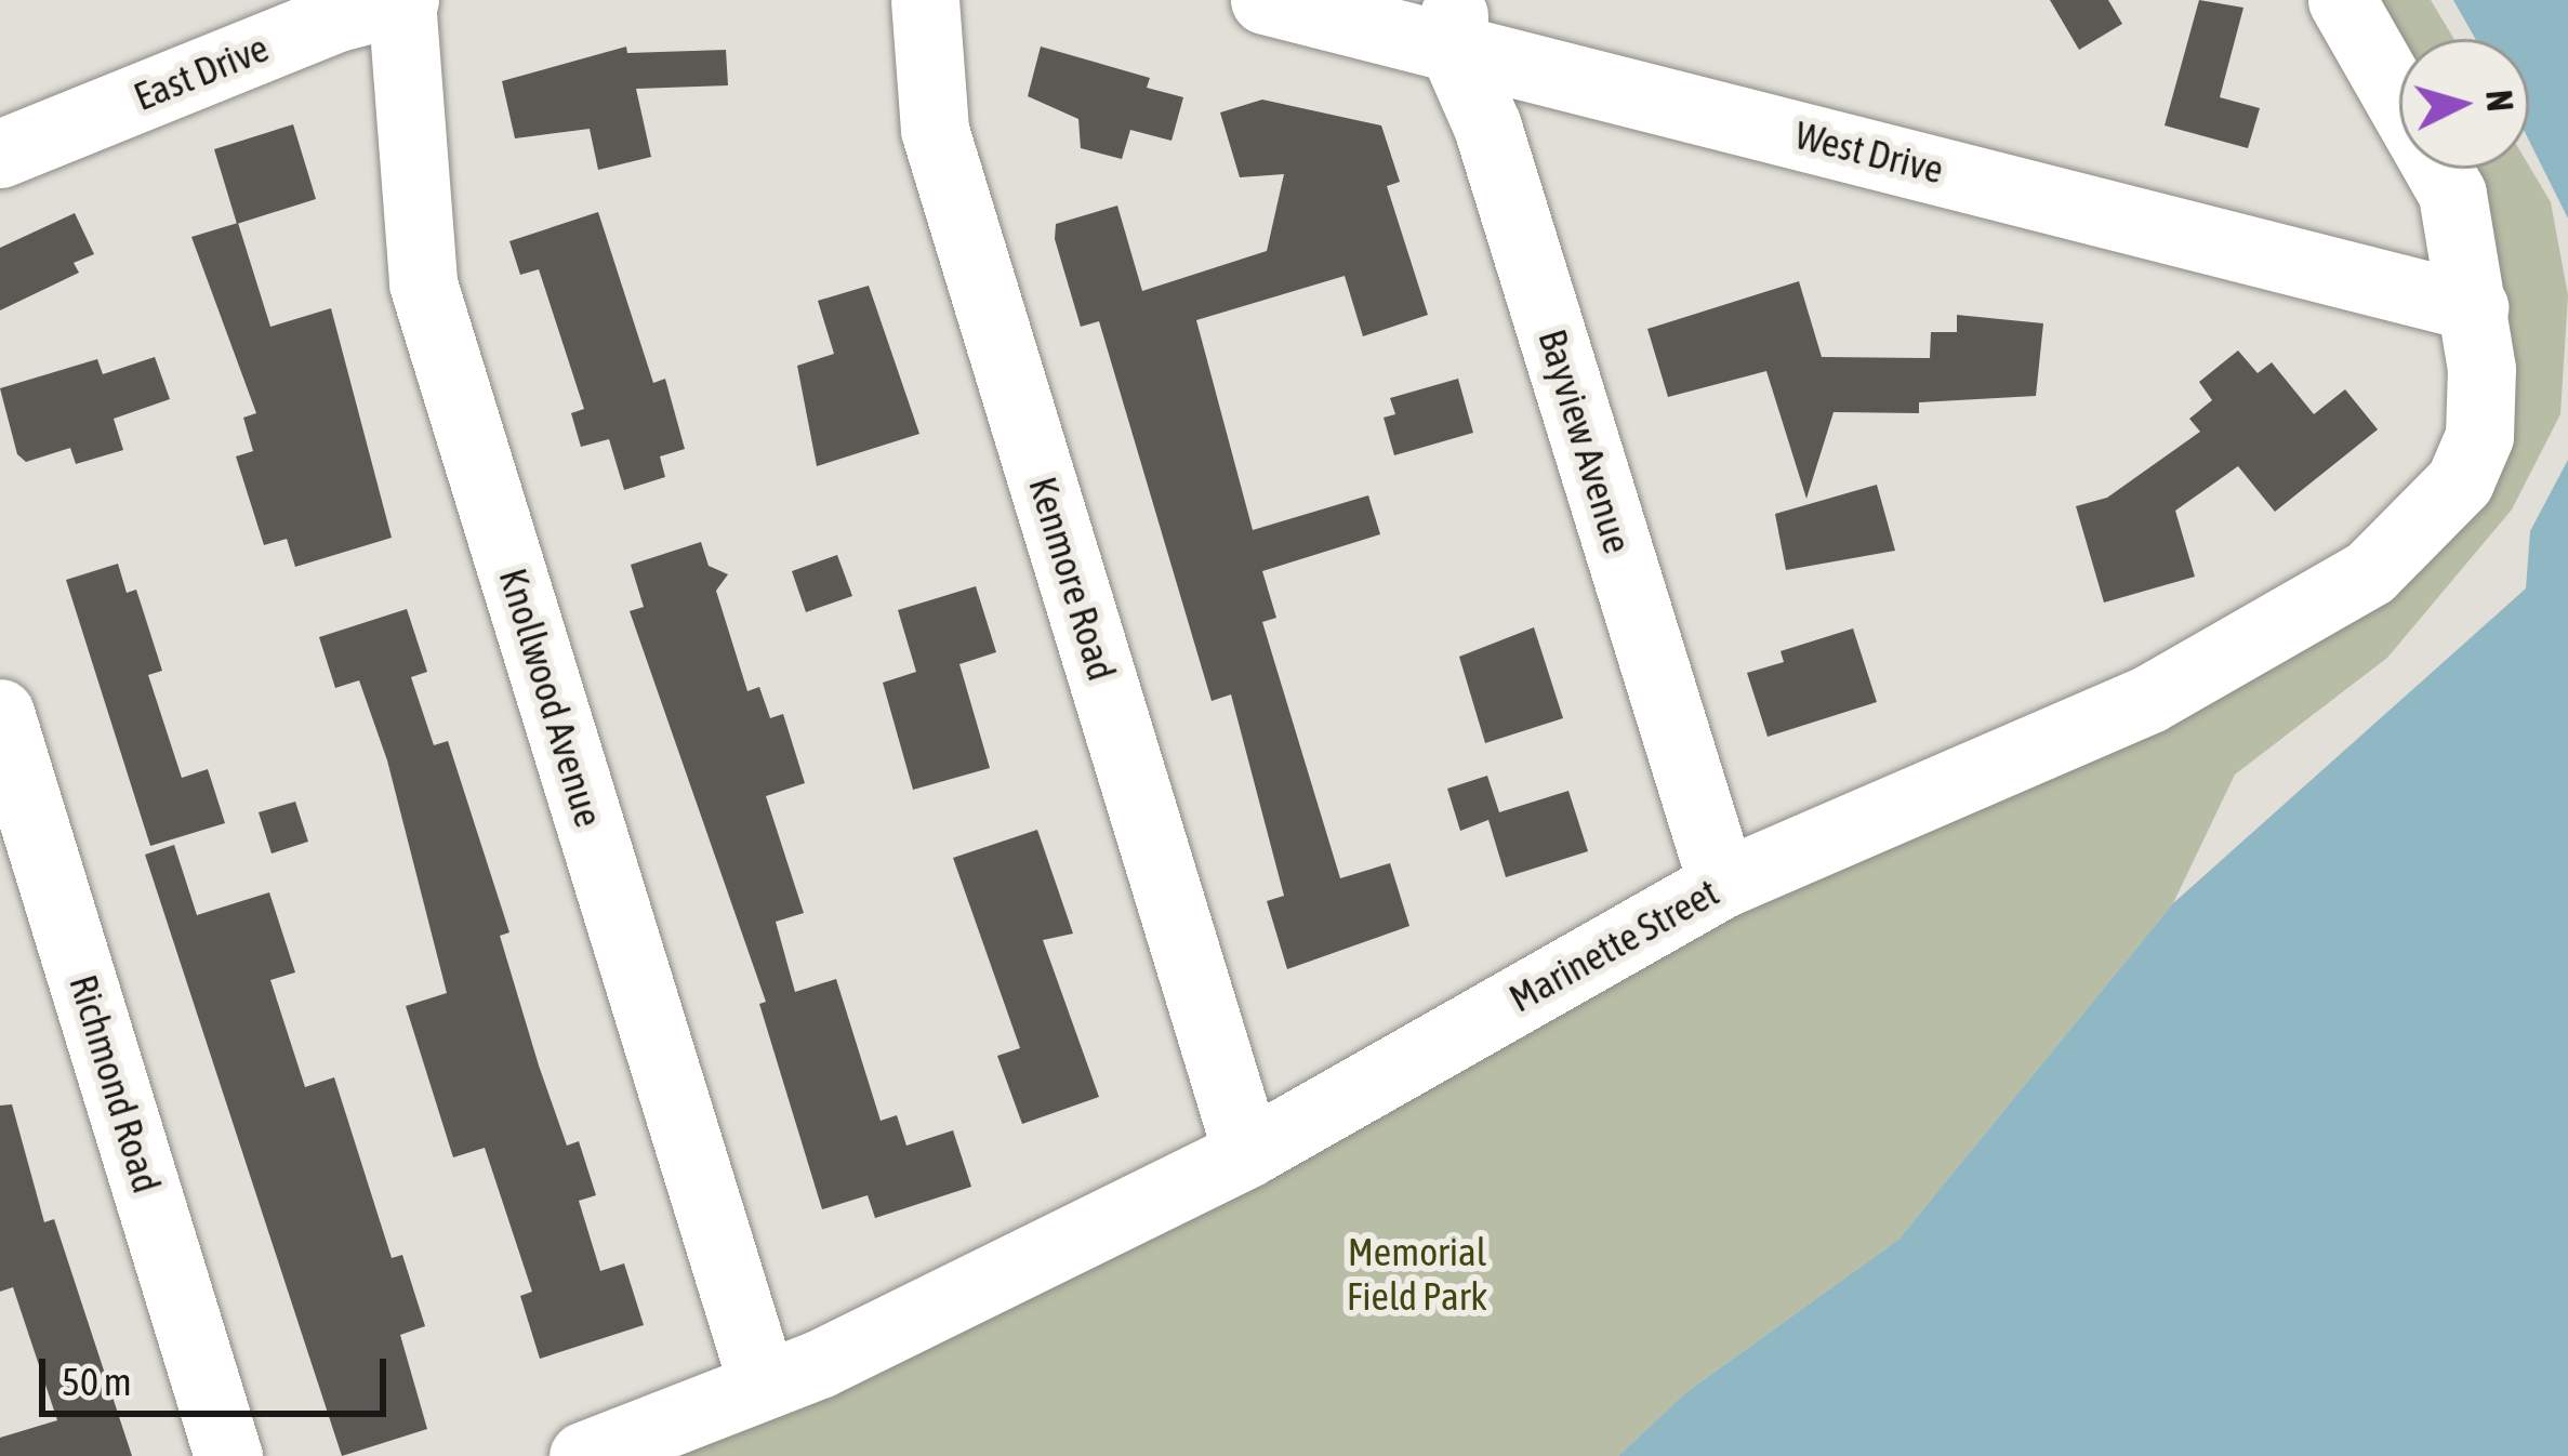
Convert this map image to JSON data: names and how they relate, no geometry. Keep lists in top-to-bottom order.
{
  "streets": {
    "street": [
      "East Drive",
      "West Drive",
      "Bayview Avenue",
      "Kenmore Road",
      "Knollwood Avenue",
      "Marinette Street",
      "Richmond Road"
    ]
  },
  "crossings": [
    ["East Drive", "Knollwood Avenue"],
    ["West Drive", "Bayview Avenue"],
    ["West Drive", "Marinette Street"],
    ["Bayview Avenue", "Marinette Street"],
    ["Kenmore Road", "Marinette Street"],
    ["Knollwood Avenue", "Marinette Street"]
  ],
  "parks": ["Memorial Field Park"],
  "scale_bar": "50 m",
  "north": "right"
}
